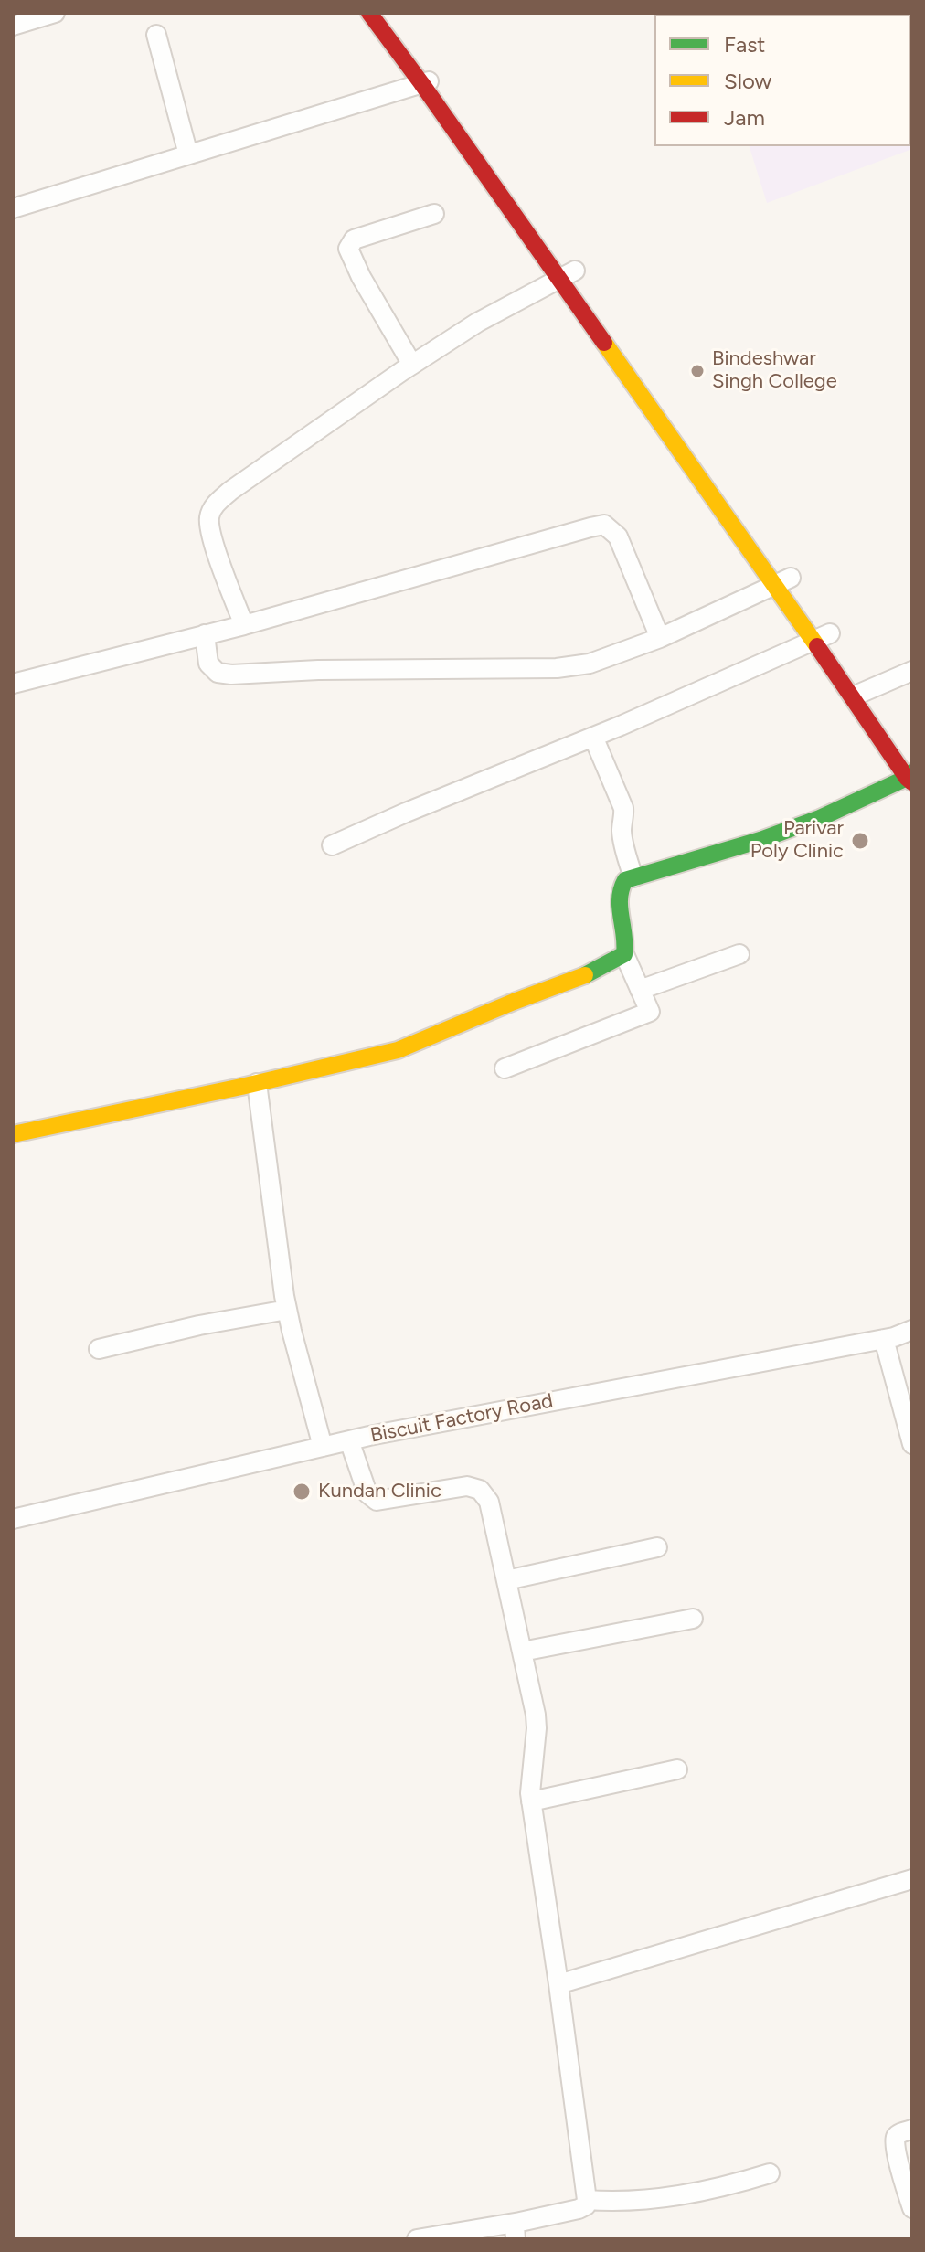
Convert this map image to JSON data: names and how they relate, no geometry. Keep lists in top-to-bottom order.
{
  "streets": {
    "street": ["Biscuit Factory Road"]
  },
  "places": ["Bindeshwar Singh College", "Parivar Poly Clinic", "Kundan Clinic"],
  "legend": ["Fast", "Slow", "Jam"]
}
